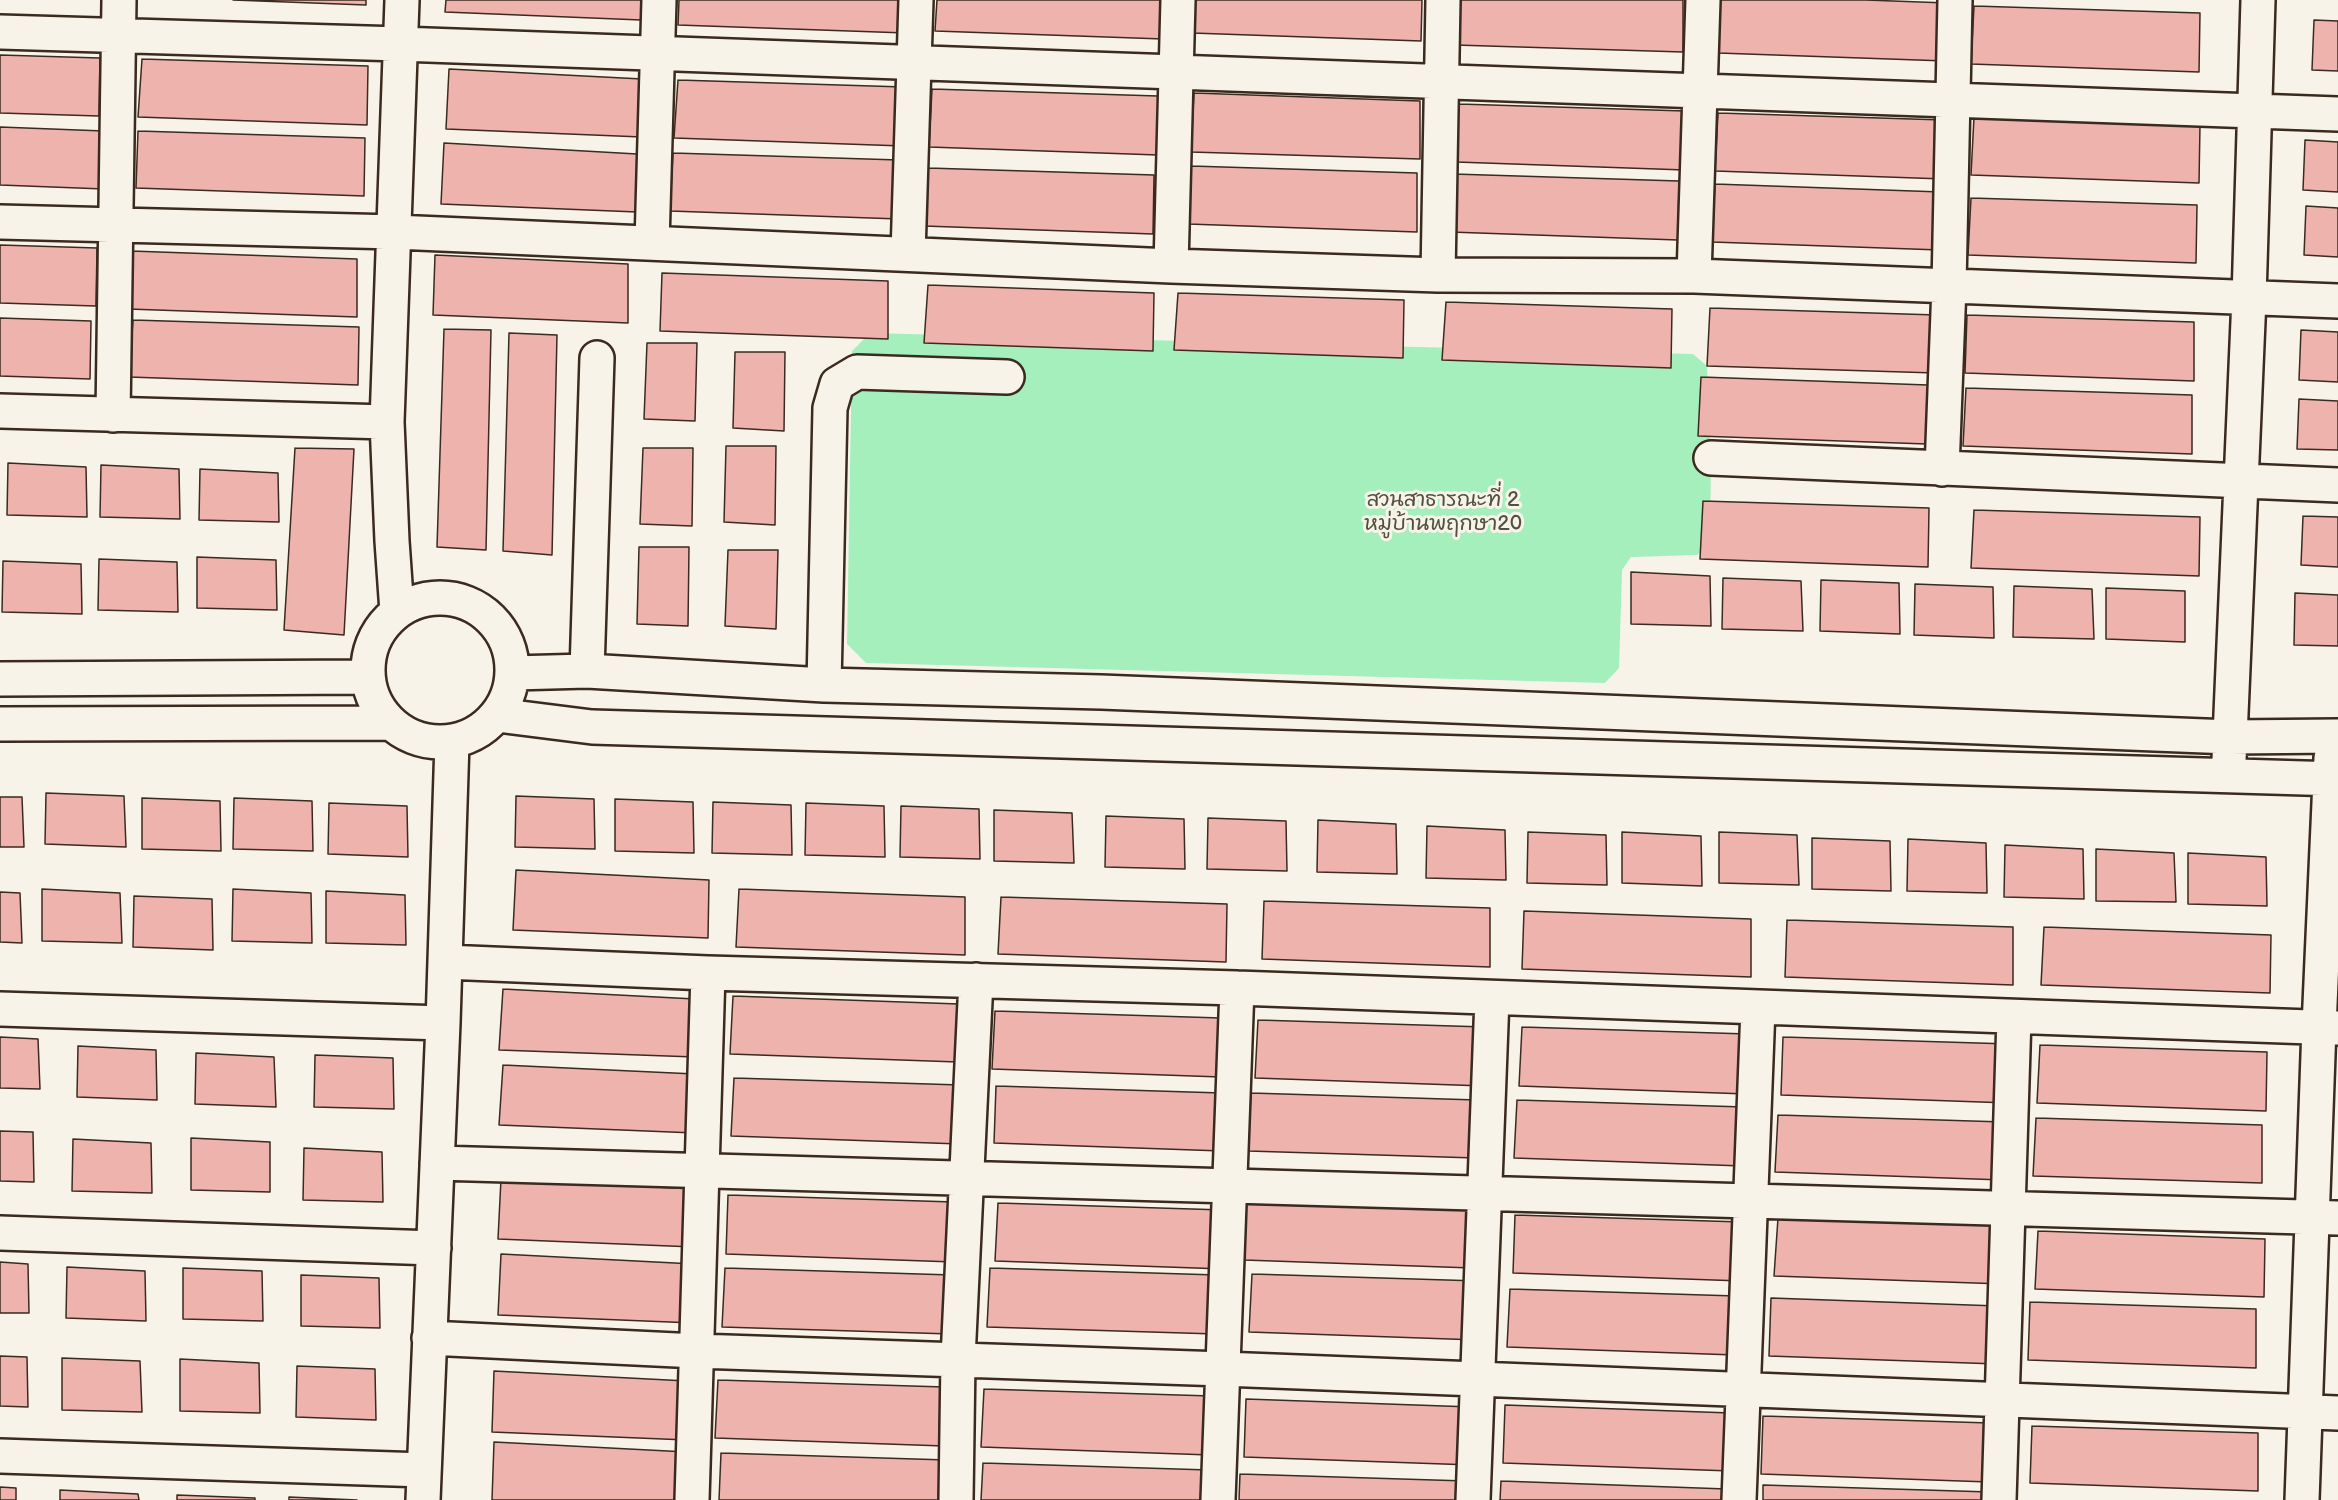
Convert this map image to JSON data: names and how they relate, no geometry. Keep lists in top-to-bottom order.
{
  "parks": ["สวนสาธารณะที่ 2 หมู่บ้านพฤกษา20"]
}
